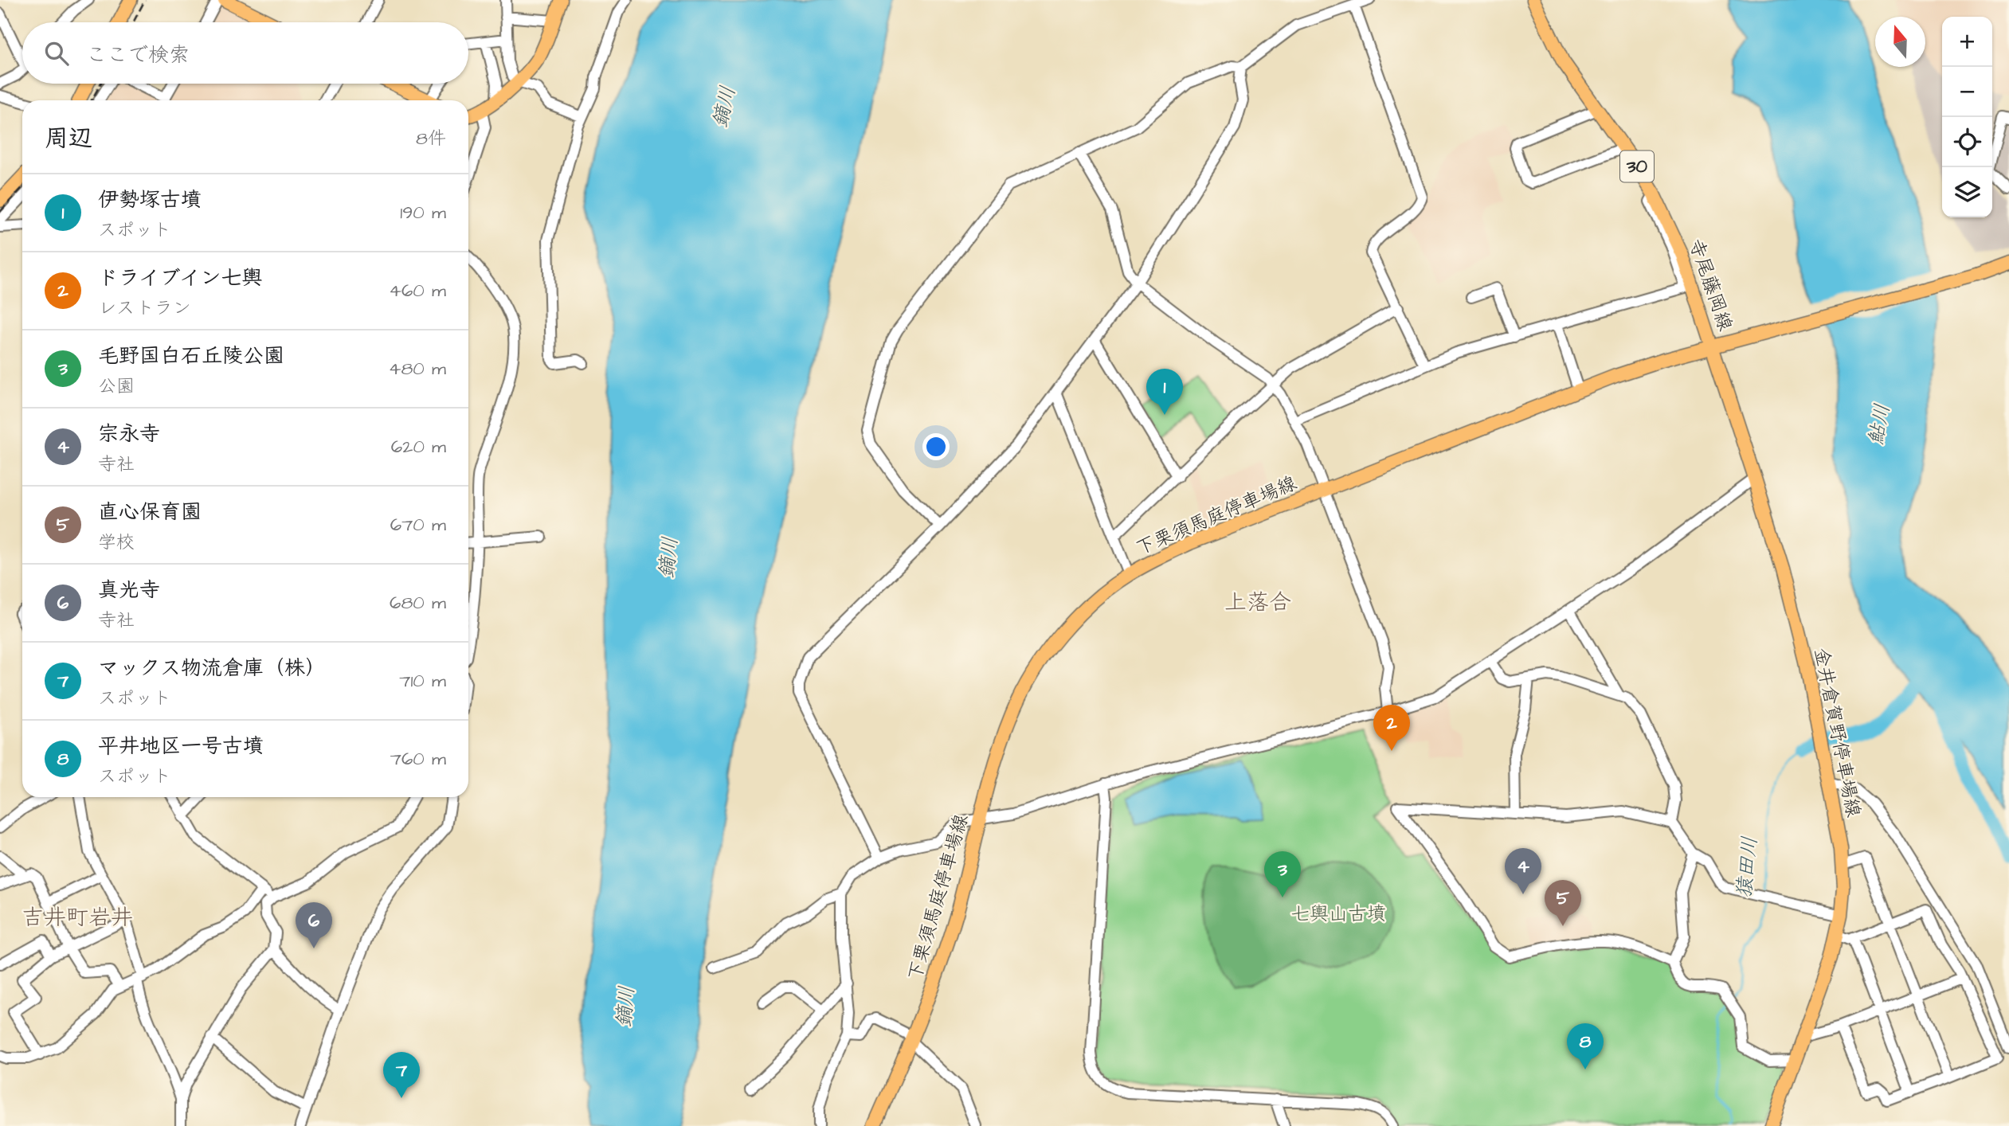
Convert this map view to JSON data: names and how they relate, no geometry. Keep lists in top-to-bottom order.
{
  "streets": {
    "main road": [
      "30",
      "寺尾藤岡線",
      "下栗須馬庭停車場線",
      "金井倉賀野停車場線"
    ]
  },
  "crossings": [
    ["寺尾藤岡線", "下栗須馬庭停車場線"],
    ["寺尾藤岡線", "金井倉賀野停車場線"],
    ["下栗須馬庭停車場線", "金井倉賀野停車場線"]
  ],
  "districts": ["上落合", "吉井町岩井"],
  "water": ["鏑川", "鮎川", "猿田川"],
  "parks": ["七輿山古墳"],
  "north": "top",
  "page": {
    "map_buttons": ["+", "−"],
    "search": "ここで検索",
    "heading": ["周辺", "8件"],
    "list": [
      {
        "mark": "1",
        "name": "伊勢塚古墳",
        "note": "スポット",
        "value": "190 m"
      },
      {
        "mark": "2",
        "name": "ドライブイン七輿",
        "note": "レストラン",
        "value": "460 m"
      },
      {
        "mark": "3",
        "name": "毛野国白石丘陵公園",
        "note": "公園",
        "value": "480 m"
      },
      {
        "mark": "4",
        "name": "宗永寺",
        "note": "寺社",
        "value": "620 m"
      },
      {
        "mark": "5",
        "name": "直心保育園",
        "note": "学校",
        "value": "670 m"
      },
      {
        "mark": "6",
        "name": "真光寺",
        "note": "寺社",
        "value": "680 m"
      },
      {
        "mark": "7",
        "name": "マックス物流倉庫（株）",
        "note": "スポット",
        "value": "710 m"
      },
      {
        "mark": "8",
        "name": "平井地区一号古墳",
        "note": "スポット",
        "value": "760 m"
      }
    ],
    "pins": [
      "1",
      "2",
      "4",
      "3",
      "5",
      "6",
      "8",
      "7"
    ]
  }
}
